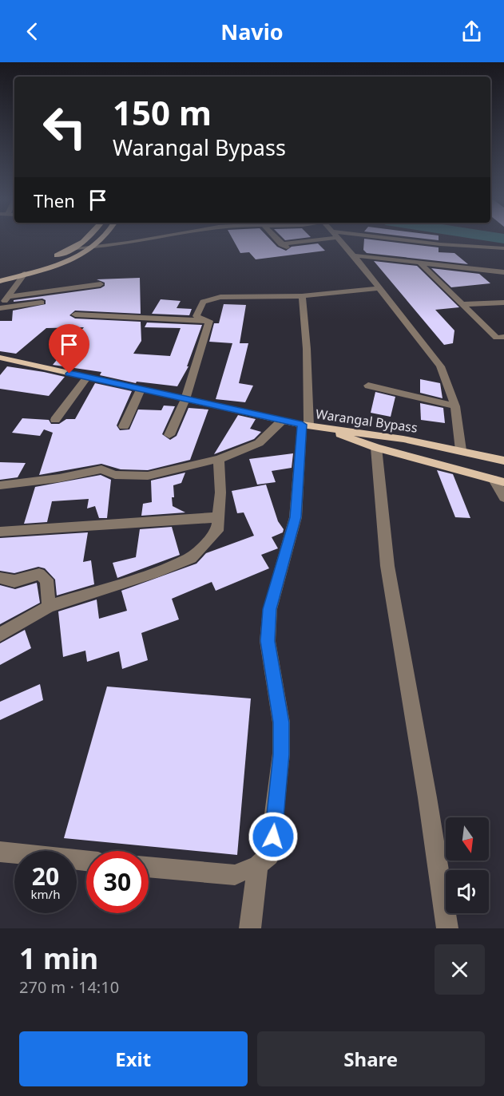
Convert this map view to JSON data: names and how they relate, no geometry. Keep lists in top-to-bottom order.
{
  "streets": {
    "main road": ["Warangal Bypass"]
  },
  "north": "bottom",
  "page": {
    "header": "Navio",
    "turn": ["150 m", "Warangal Bypass"],
    "then": "Then",
    "speed": "20 km/h",
    "limit": "30",
    "heading": ["1 min", "270 m · 14:10"],
    "buttons": ["Exit", "Share"]
  }
}
